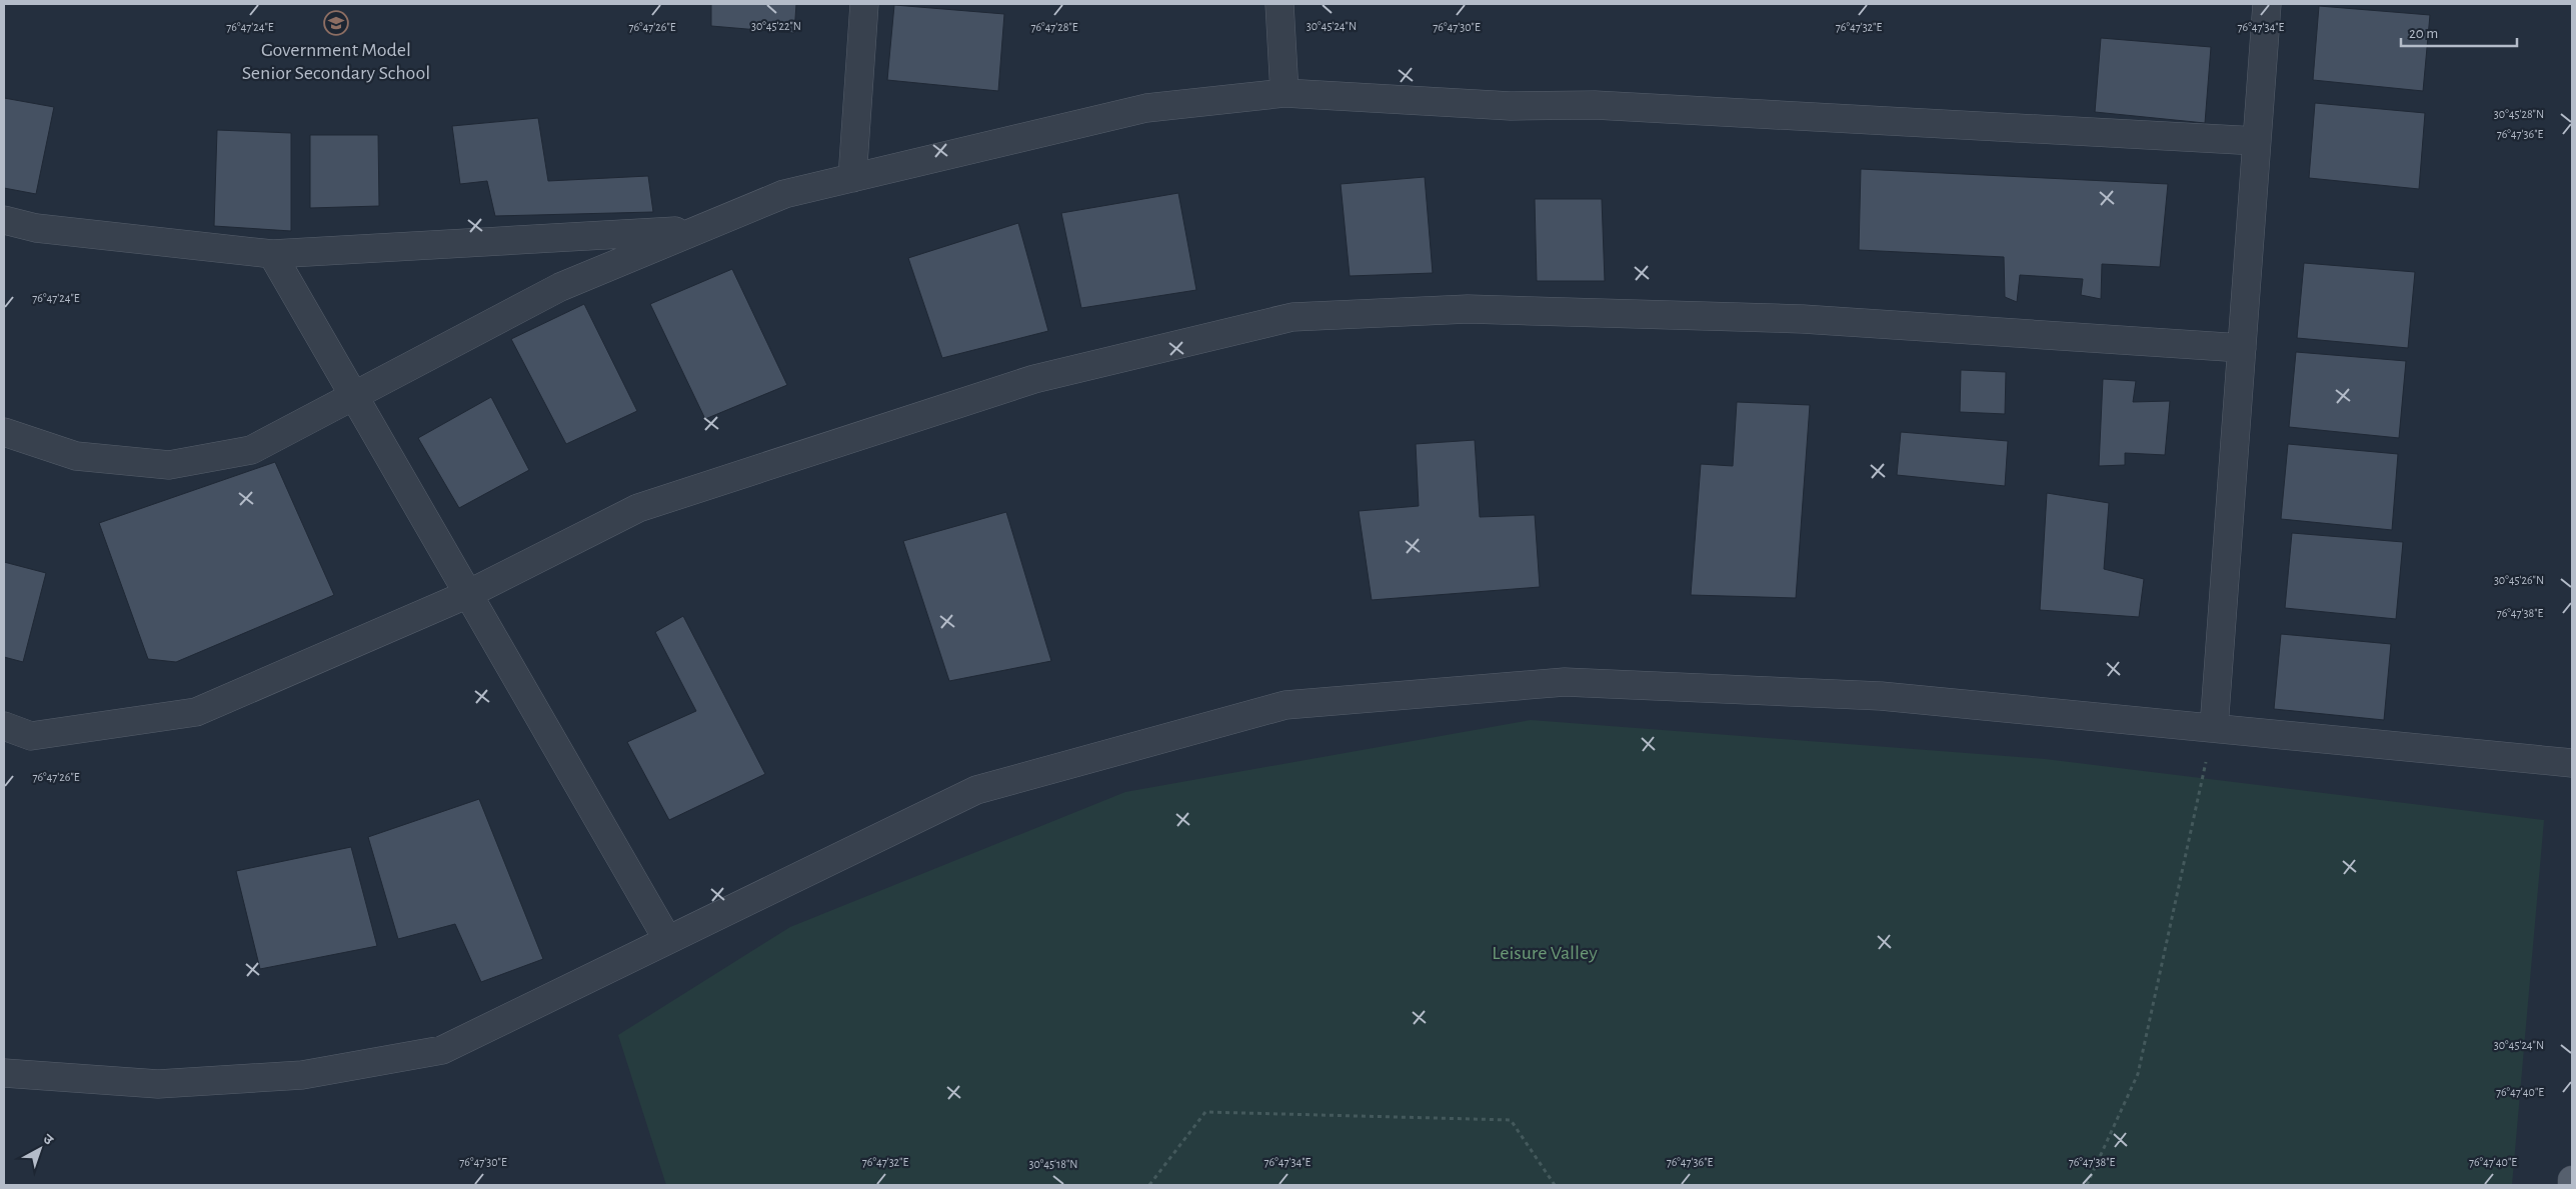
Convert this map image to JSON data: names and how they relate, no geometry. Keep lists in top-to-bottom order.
{
  "parks": ["Leisure Valley"],
  "places": {
    "school or university": ["Government Model Senior Secondary School"]
  },
  "scale_bar": "20 m",
  "north": "top right",
  "coordinates": [
    "30°45'22\"N",
    "30°45'24\"N",
    "76°47'24\"E",
    "76°47'26\"E",
    "76°47'28\"E",
    "76°47'30\"E",
    "76°47'32\"E",
    "76°47'34\"E",
    "30°45'28\"N",
    "76°47'36\"E",
    "30°45'26\"N",
    "76°47'38\"E",
    "76°47'40\"E",
    "30°45'18\"N"
  ]
}
